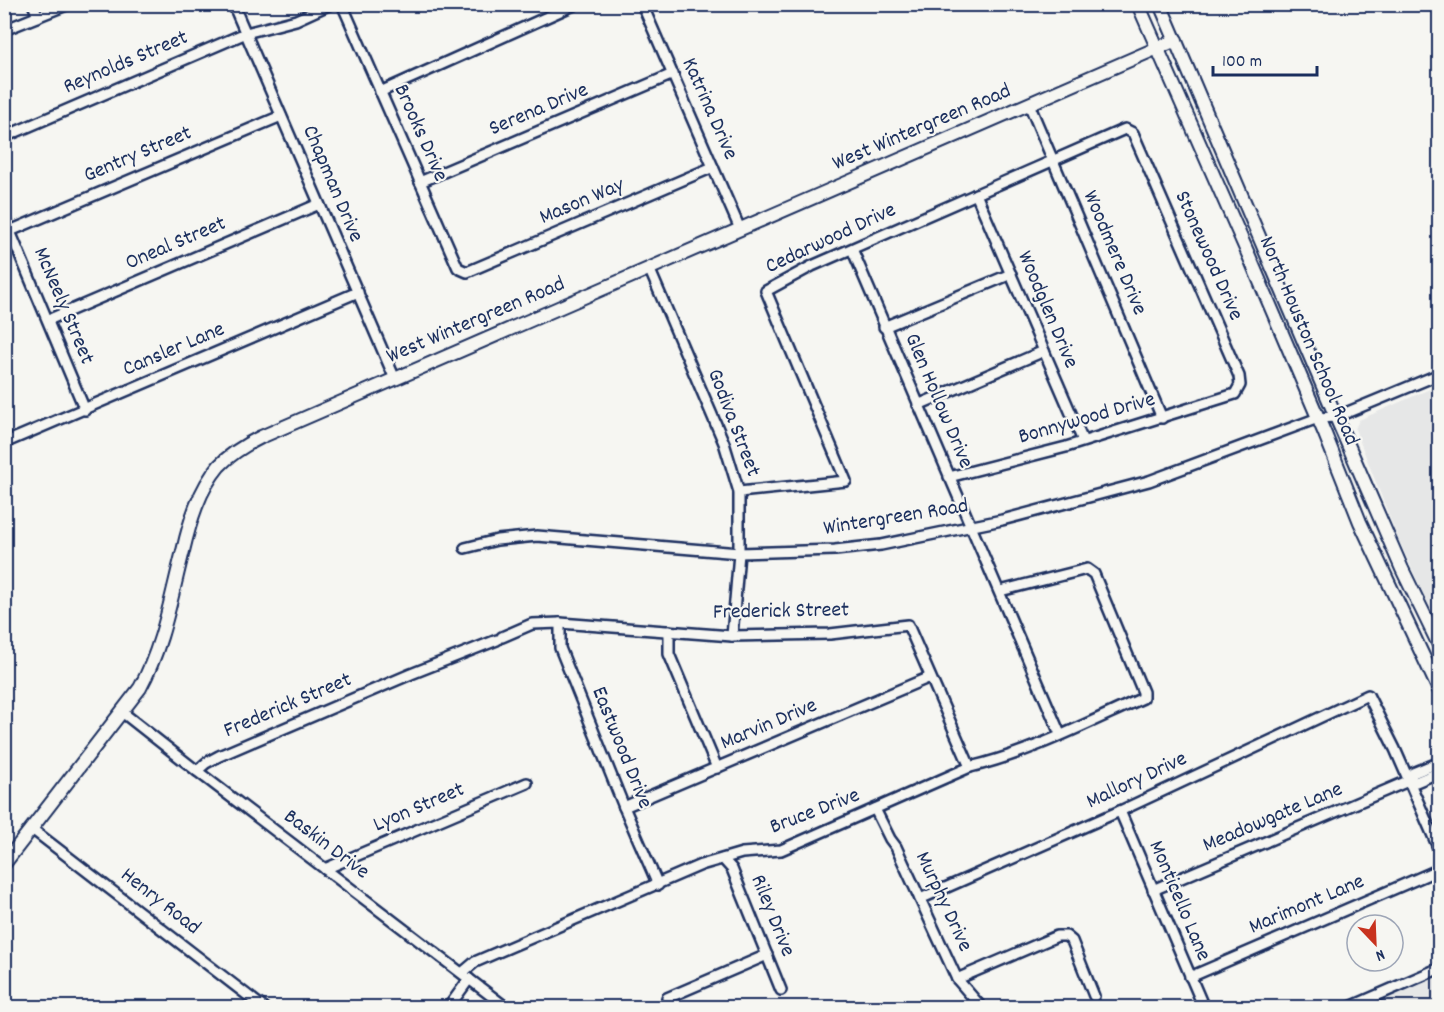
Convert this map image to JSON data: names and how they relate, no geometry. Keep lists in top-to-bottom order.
{
  "streets": {
    "main road": ["West Wintergreen Road", "North Houston School Road"],
    "street": [
      "Reynolds Street",
      "Katrina Drive",
      "Serena Drive",
      "Brooks Drive",
      "Gentry Street",
      "Chapman Drive",
      "Mason Way",
      "Cedarwood Drive",
      "Oneal Street",
      "Woodmere Drive",
      "Stonewood Drive",
      "McNeely Street",
      "Woodglen Drive",
      "Cansler Lane",
      "Glen Hollow Drive",
      "Bonnywood Drive",
      "Godiva Street",
      "Wintergreen Road",
      "Frederick Street",
      "Marvin Drive",
      "Eastwood Drive",
      "Mallory Drive",
      "Lyon Street",
      "Bruce Drive",
      "Meadowgate Lane",
      "Baskin Drive",
      "Monticello Lane",
      "Henry Road",
      "Murphy Drive",
      "Marimont Lane",
      "Riley Drive"
    ]
  },
  "crossings": [
    ["Reynolds Street", "Chapman Drive"],
    ["Katrina Drive", "Serena Drive"],
    ["Katrina Drive", "West Wintergreen Road"],
    ["Katrina Drive", "Mason Way"],
    ["Serena Drive", "Brooks Drive"],
    ["West Wintergreen Road", "Chapman Drive"],
    ["West Wintergreen Road", "Woodmere Drive"],
    ["West Wintergreen Road", "North Houston School Road"],
    ["West Wintergreen Road", "Godiva Street"],
    ["West Wintergreen Road", "Baskin Drive"],
    ["West Wintergreen Road", "Henry Road"],
    ["Brooks Drive", "Mason Way"],
    ["Gentry Street", "Chapman Drive"],
    ["Gentry Street", "McNeely Street"],
    ["Chapman Drive", "Oneal Street"],
    ["Chapman Drive", "Cansler Lane"],
    ["Cedarwood Drive", "Woodmere Drive"],
    ["Cedarwood Drive", "Stonewood Drive"],
    ["Cedarwood Drive", "Woodglen Drive"],
    ["Cedarwood Drive", "Glen Hollow Drive"],
    ["Cedarwood Drive", "Godiva Street"],
    ["Oneal Street", "McNeely Street"],
    ["Woodmere Drive", "Bonnywood Drive"],
    ["Stonewood Drive", "Bonnywood Drive"],
    ["McNeely Street", "Cansler Lane"],
    ["Woodglen Drive", "Bonnywood Drive"],
    ["North Houston School Road", "Wintergreen Road"],
    ["Glen Hollow Drive", "Bonnywood Drive"],
    ["Glen Hollow Drive", "Wintergreen Road"],
    ["Glen Hollow Drive", "Bruce Drive"],
    ["Godiva Street", "Wintergreen Road"],
    ["Godiva Street", "Frederick Street"],
    ["Frederick Street", "Marvin Drive"],
    ["Frederick Street", "Eastwood Drive"],
    ["Frederick Street", "Bruce Drive"],
    ["Frederick Street", "Baskin Drive"],
    ["Marvin Drive", "Eastwood Drive"],
    ["Eastwood Drive", "Bruce Drive"],
    ["Mallory Drive", "Meadowgate Lane"],
    ["Mallory Drive", "Monticello Lane"],
    ["Mallory Drive", "Murphy Drive"],
    ["Lyon Street", "Baskin Drive"],
    ["Bruce Drive", "Baskin Drive"],
    ["Bruce Drive", "Murphy Drive"],
    ["Bruce Drive", "Riley Drive"],
    ["Meadowgate Lane", "Monticello Lane"],
    ["Monticello Lane", "Marimont Lane"]
  ],
  "scale_bar": "100 m",
  "north": "bottom right"
}
